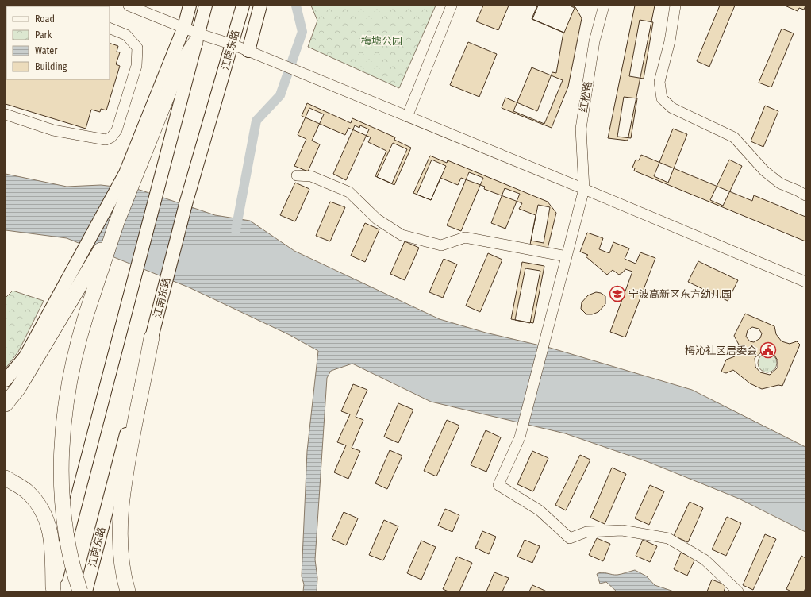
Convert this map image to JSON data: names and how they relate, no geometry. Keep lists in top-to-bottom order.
{
  "streets": {
    "main road": ["江南东路"],
    "street": ["红松路"]
  },
  "parks": ["梅墟公园"],
  "places": {
    "school or university": ["宁波高新区东方幼儿园"],
    "public building": ["梅沁社区居委会"]
  },
  "legend": [
    "Road",
    "Park",
    "Water",
    "Building"
  ]
}
